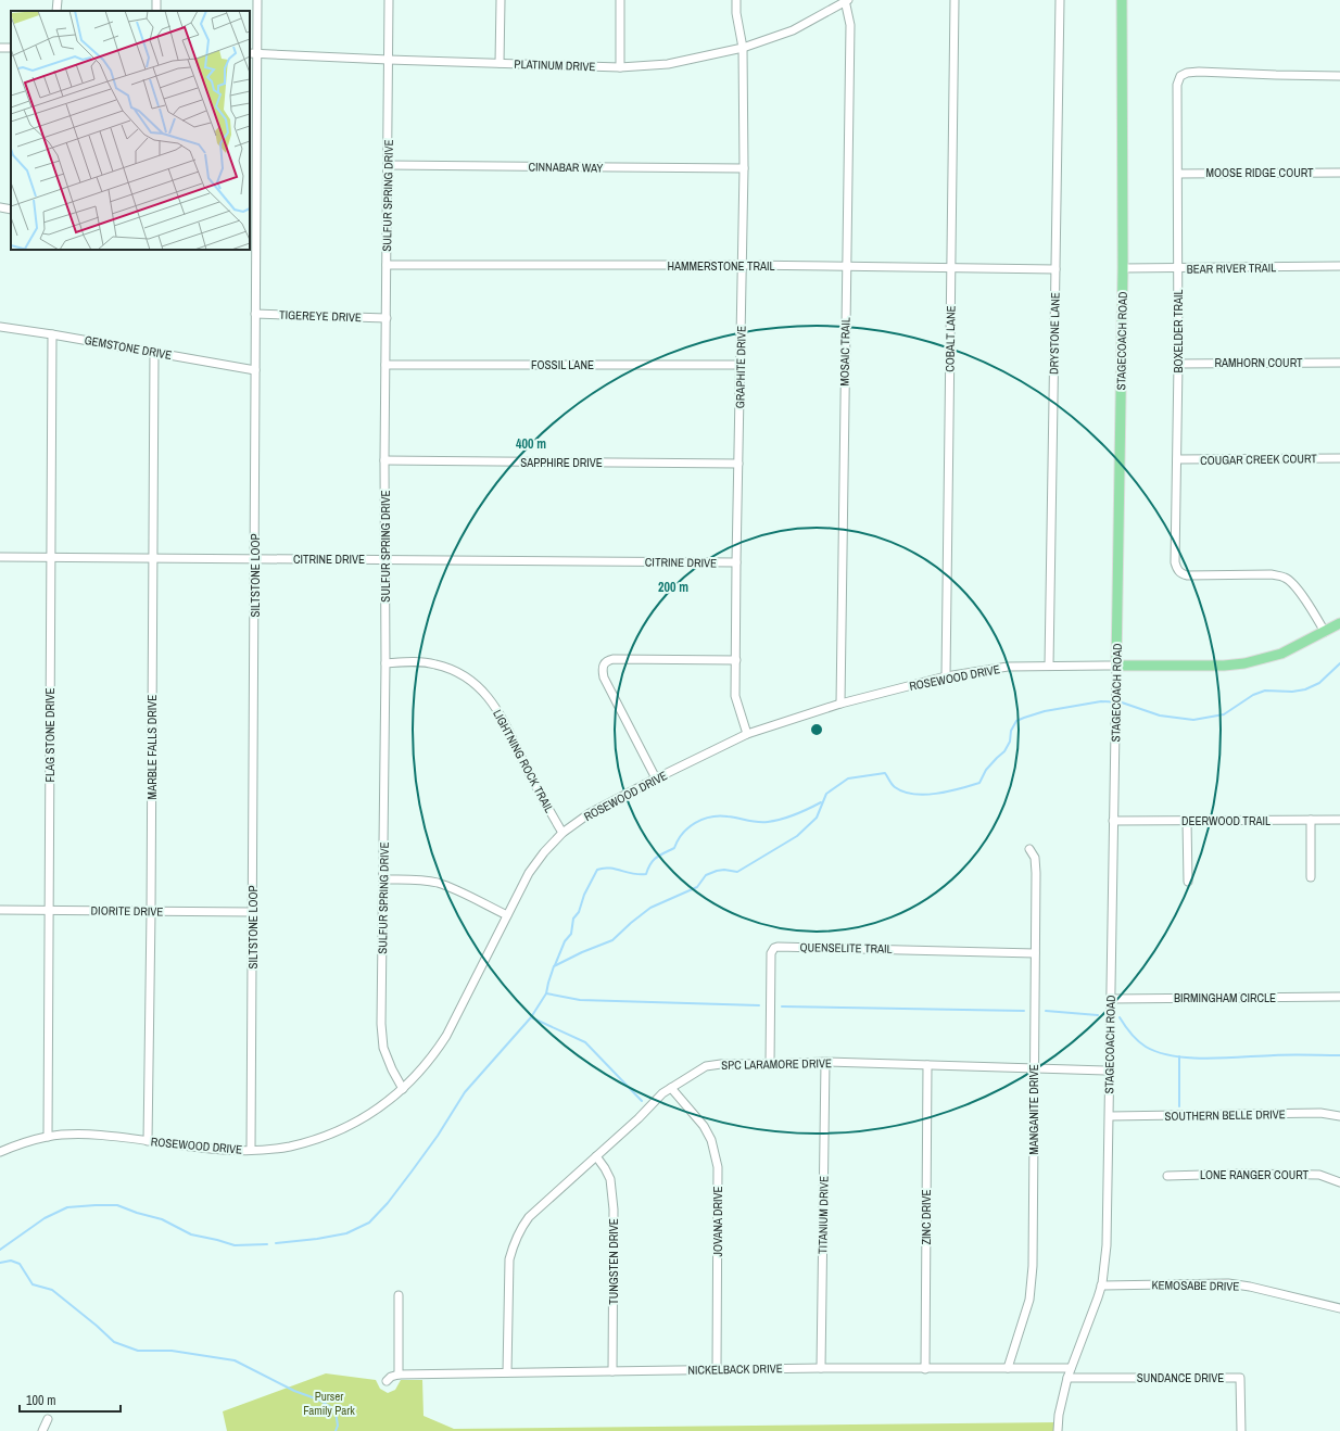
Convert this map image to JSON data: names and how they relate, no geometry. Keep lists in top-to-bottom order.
{
  "streets": {
    "main road": ["STAGECOACH ROAD", "ROSEWOOD DRIVE"],
    "street": [
      "PLATINUM DRIVE",
      "CINNABAR WAY",
      "MOOSE RIDGE COURT",
      "SULFUR SPRING DRIVE",
      "HAMMERSTONE TRAIL",
      "BEAR RIVER TRAIL",
      "TIGEREYE DRIVE",
      "BOXELDER TRAIL",
      "DRYSTONE LANE",
      "COBALT LANE",
      "GEMSTONE DRIVE",
      "MOSAIC TRAIL",
      "RAMHORN COURT",
      "FOSSIL LANE",
      "GRAPHITE DRIVE",
      "COUGAR CREEK COURT",
      "SAPPHIRE DRIVE",
      "CITRINE DRIVE",
      "SILTSTONE LOOP",
      "FLAG STONE DRIVE",
      "MARBLE FALLS DRIVE",
      "LIGHTNING ROCK TRAIL",
      "DEERWOOD TRAIL",
      "DIORITE DRIVE",
      "QUENSELITE TRAIL",
      "BIRMINGHAM CIRCLE",
      "SPC LARAMORE DRIVE",
      "MANGANITE DRIVE",
      "SOUTHERN BELLE DRIVE",
      "LONE RANGER COURT",
      "TITANIUM DRIVE",
      "ZINC DRIVE",
      "JOVANA DRIVE",
      "TUNGSTEN DRIVE",
      "KEMOSABE DRIVE",
      "NICKELBACK DRIVE",
      "SUNDANCE DRIVE"
    ]
  },
  "crossings": [
    ["PLATINUM DRIVE", "SULFUR SPRING DRIVE"],
    ["PLATINUM DRIVE", "MOSAIC TRAIL"],
    ["PLATINUM DRIVE", "GRAPHITE DRIVE"],
    ["PLATINUM DRIVE", "SILTSTONE LOOP"],
    ["CINNABAR WAY", "SULFUR SPRING DRIVE"],
    ["CINNABAR WAY", "GRAPHITE DRIVE"],
    ["MOOSE RIDGE COURT", "BOXELDER TRAIL"],
    ["SULFUR SPRING DRIVE", "HAMMERSTONE TRAIL"],
    ["SULFUR SPRING DRIVE", "TIGEREYE DRIVE"],
    ["SULFUR SPRING DRIVE", "FOSSIL LANE"],
    ["SULFUR SPRING DRIVE", "SAPPHIRE DRIVE"],
    ["SULFUR SPRING DRIVE", "CITRINE DRIVE"],
    ["SULFUR SPRING DRIVE", "ROSEWOOD DRIVE"],
    ["SULFUR SPRING DRIVE", "LIGHTNING ROCK TRAIL"],
    ["HAMMERSTONE TRAIL", "DRYSTONE LANE"],
    ["HAMMERSTONE TRAIL", "COBALT LANE"],
    ["HAMMERSTONE TRAIL", "MOSAIC TRAIL"],
    ["HAMMERSTONE TRAIL", "GRAPHITE DRIVE"],
    ["BEAR RIVER TRAIL", "BOXELDER TRAIL"],
    ["BEAR RIVER TRAIL", "STAGECOACH ROAD"],
    ["TIGEREYE DRIVE", "SILTSTONE LOOP"],
    ["BOXELDER TRAIL", "RAMHORN COURT"],
    ["BOXELDER TRAIL", "COUGAR CREEK COURT"],
    ["BOXELDER TRAIL", "ROSEWOOD DRIVE"],
    ["DRYSTONE LANE", "ROSEWOOD DRIVE"],
    ["COBALT LANE", "ROSEWOOD DRIVE"],
    ["STAGECOACH ROAD", "ROSEWOOD DRIVE"],
    ["STAGECOACH ROAD", "DEERWOOD TRAIL"],
    ["STAGECOACH ROAD", "BIRMINGHAM CIRCLE"],
    ["STAGECOACH ROAD", "SPC LARAMORE DRIVE"],
    ["STAGECOACH ROAD", "SOUTHERN BELLE DRIVE"],
    ["STAGECOACH ROAD", "KEMOSABE DRIVE"],
    ["STAGECOACH ROAD", "NICKELBACK DRIVE"],
    ["STAGECOACH ROAD", "SUNDANCE DRIVE"],
    ["GEMSTONE DRIVE", "SILTSTONE LOOP"],
    ["GEMSTONE DRIVE", "FLAG STONE DRIVE"],
    ["GEMSTONE DRIVE", "MARBLE FALLS DRIVE"],
    ["MOSAIC TRAIL", "ROSEWOOD DRIVE"],
    ["FOSSIL LANE", "GRAPHITE DRIVE"],
    ["GRAPHITE DRIVE", "SAPPHIRE DRIVE"],
    ["GRAPHITE DRIVE", "CITRINE DRIVE"],
    ["GRAPHITE DRIVE", "ROSEWOOD DRIVE"],
    ["CITRINE DRIVE", "SILTSTONE LOOP"],
    ["CITRINE DRIVE", "FLAG STONE DRIVE"],
    ["CITRINE DRIVE", "MARBLE FALLS DRIVE"],
    ["SILTSTONE LOOP", "ROSEWOOD DRIVE"],
    ["SILTSTONE LOOP", "DIORITE DRIVE"],
    ["ROSEWOOD DRIVE", "FLAG STONE DRIVE"],
    ["ROSEWOOD DRIVE", "MARBLE FALLS DRIVE"],
    ["ROSEWOOD DRIVE", "LIGHTNING ROCK TRAIL"],
    ["FLAG STONE DRIVE", "DIORITE DRIVE"],
    ["MARBLE FALLS DRIVE", "DIORITE DRIVE"],
    ["QUENSELITE TRAIL", "SPC LARAMORE DRIVE"],
    ["QUENSELITE TRAIL", "MANGANITE DRIVE"],
    ["SPC LARAMORE DRIVE", "MANGANITE DRIVE"],
    ["SPC LARAMORE DRIVE", "TITANIUM DRIVE"],
    ["SPC LARAMORE DRIVE", "ZINC DRIVE"],
    ["SPC LARAMORE DRIVE", "JOVANA DRIVE"],
    ["SPC LARAMORE DRIVE", "TUNGSTEN DRIVE"],
    ["SPC LARAMORE DRIVE", "NICKELBACK DRIVE"],
    ["MANGANITE DRIVE", "NICKELBACK DRIVE"],
    ["TITANIUM DRIVE", "NICKELBACK DRIVE"],
    ["ZINC DRIVE", "NICKELBACK DRIVE"],
    ["JOVANA DRIVE", "NICKELBACK DRIVE"],
    ["TUNGSTEN DRIVE", "NICKELBACK DRIVE"]
  ],
  "parks": ["Purser Family Park"],
  "scale_bar": "100 m",
  "rings": ["400 m", "200 m"]
}
